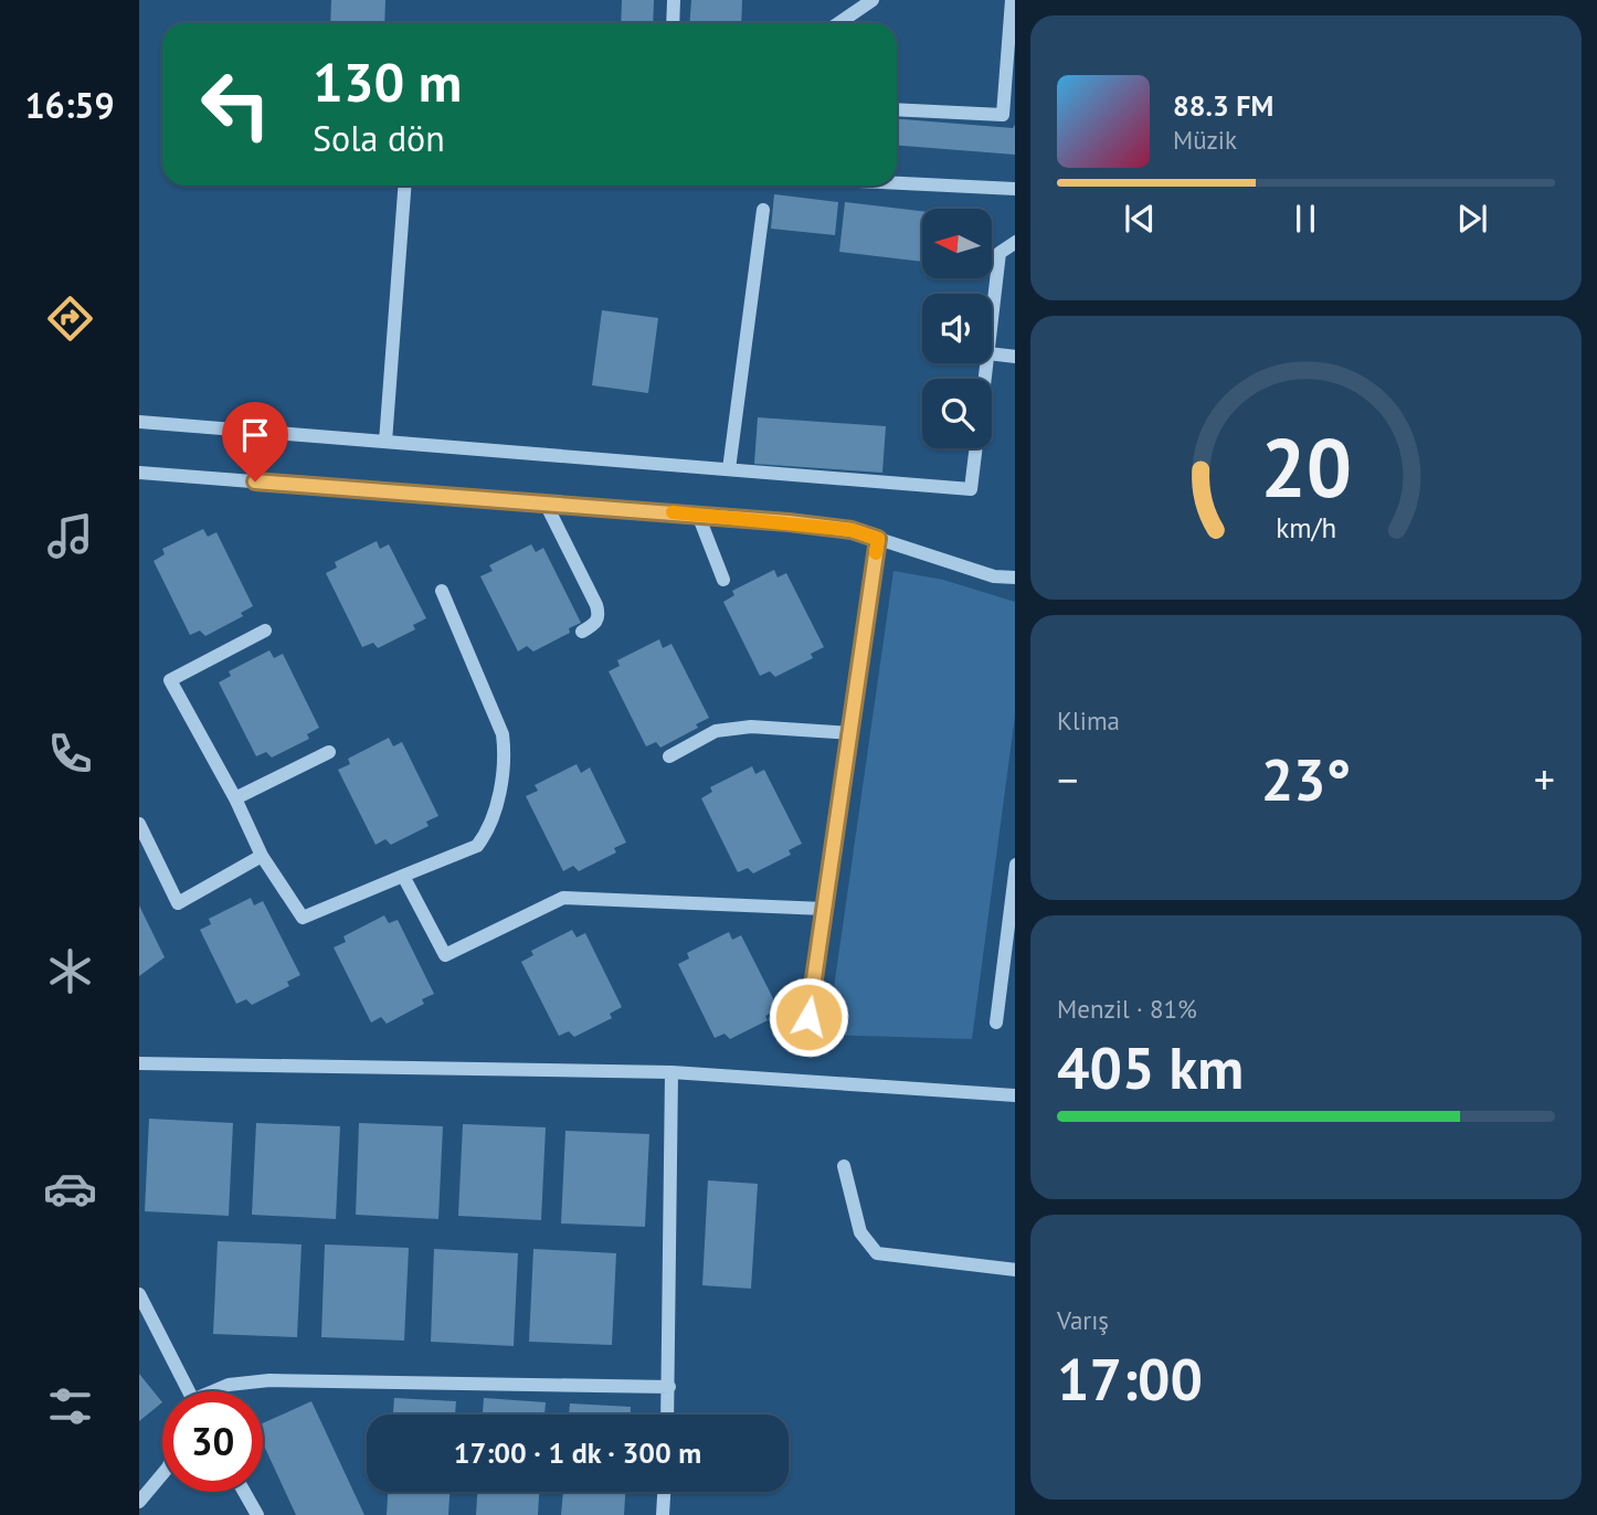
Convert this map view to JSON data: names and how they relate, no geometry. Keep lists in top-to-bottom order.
{
  "north": "left",
  "page": {
    "tabs": "16:59",
    "turn": ["130 m", "Sola dön"],
    "song": ["88.3 FM", "Müzik"],
    "tile": [
      "Klima",
      ["Menzil · 81%", "405 km"],
      ["Varış", "17:00"]
    ],
    "heat": ["−", "23°", "+"],
    "limit": "30",
    "trip": "17:00 · 1 dk · 300 m",
    "gauge": ["20", "km/h"]
  }
}
